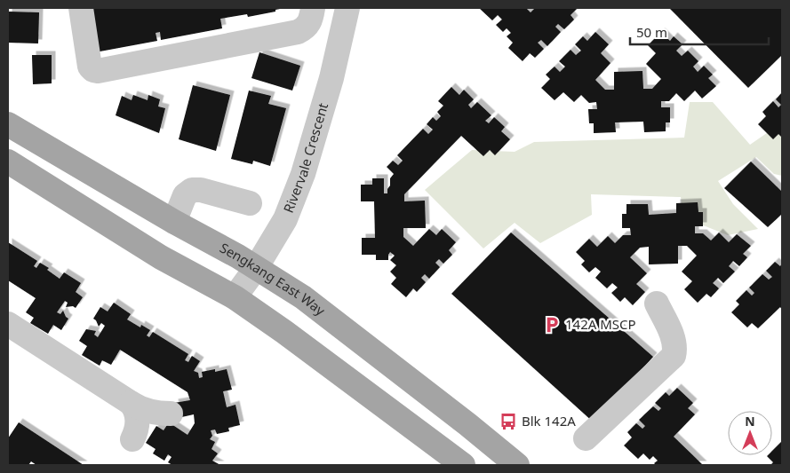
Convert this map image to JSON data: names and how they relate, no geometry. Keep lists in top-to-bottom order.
{
  "streets": {
    "main road": ["Sengkang East Way"],
    "street": ["Rivervale Crescent"]
  },
  "crossings": [
    ["Rivervale Crescent", "Sengkang East Way"]
  ],
  "places": {
    "parking": ["142A MSCP"],
    "bus stop": ["Blk 142A"]
  },
  "scale_bar": "50 m",
  "north": "top"
}
